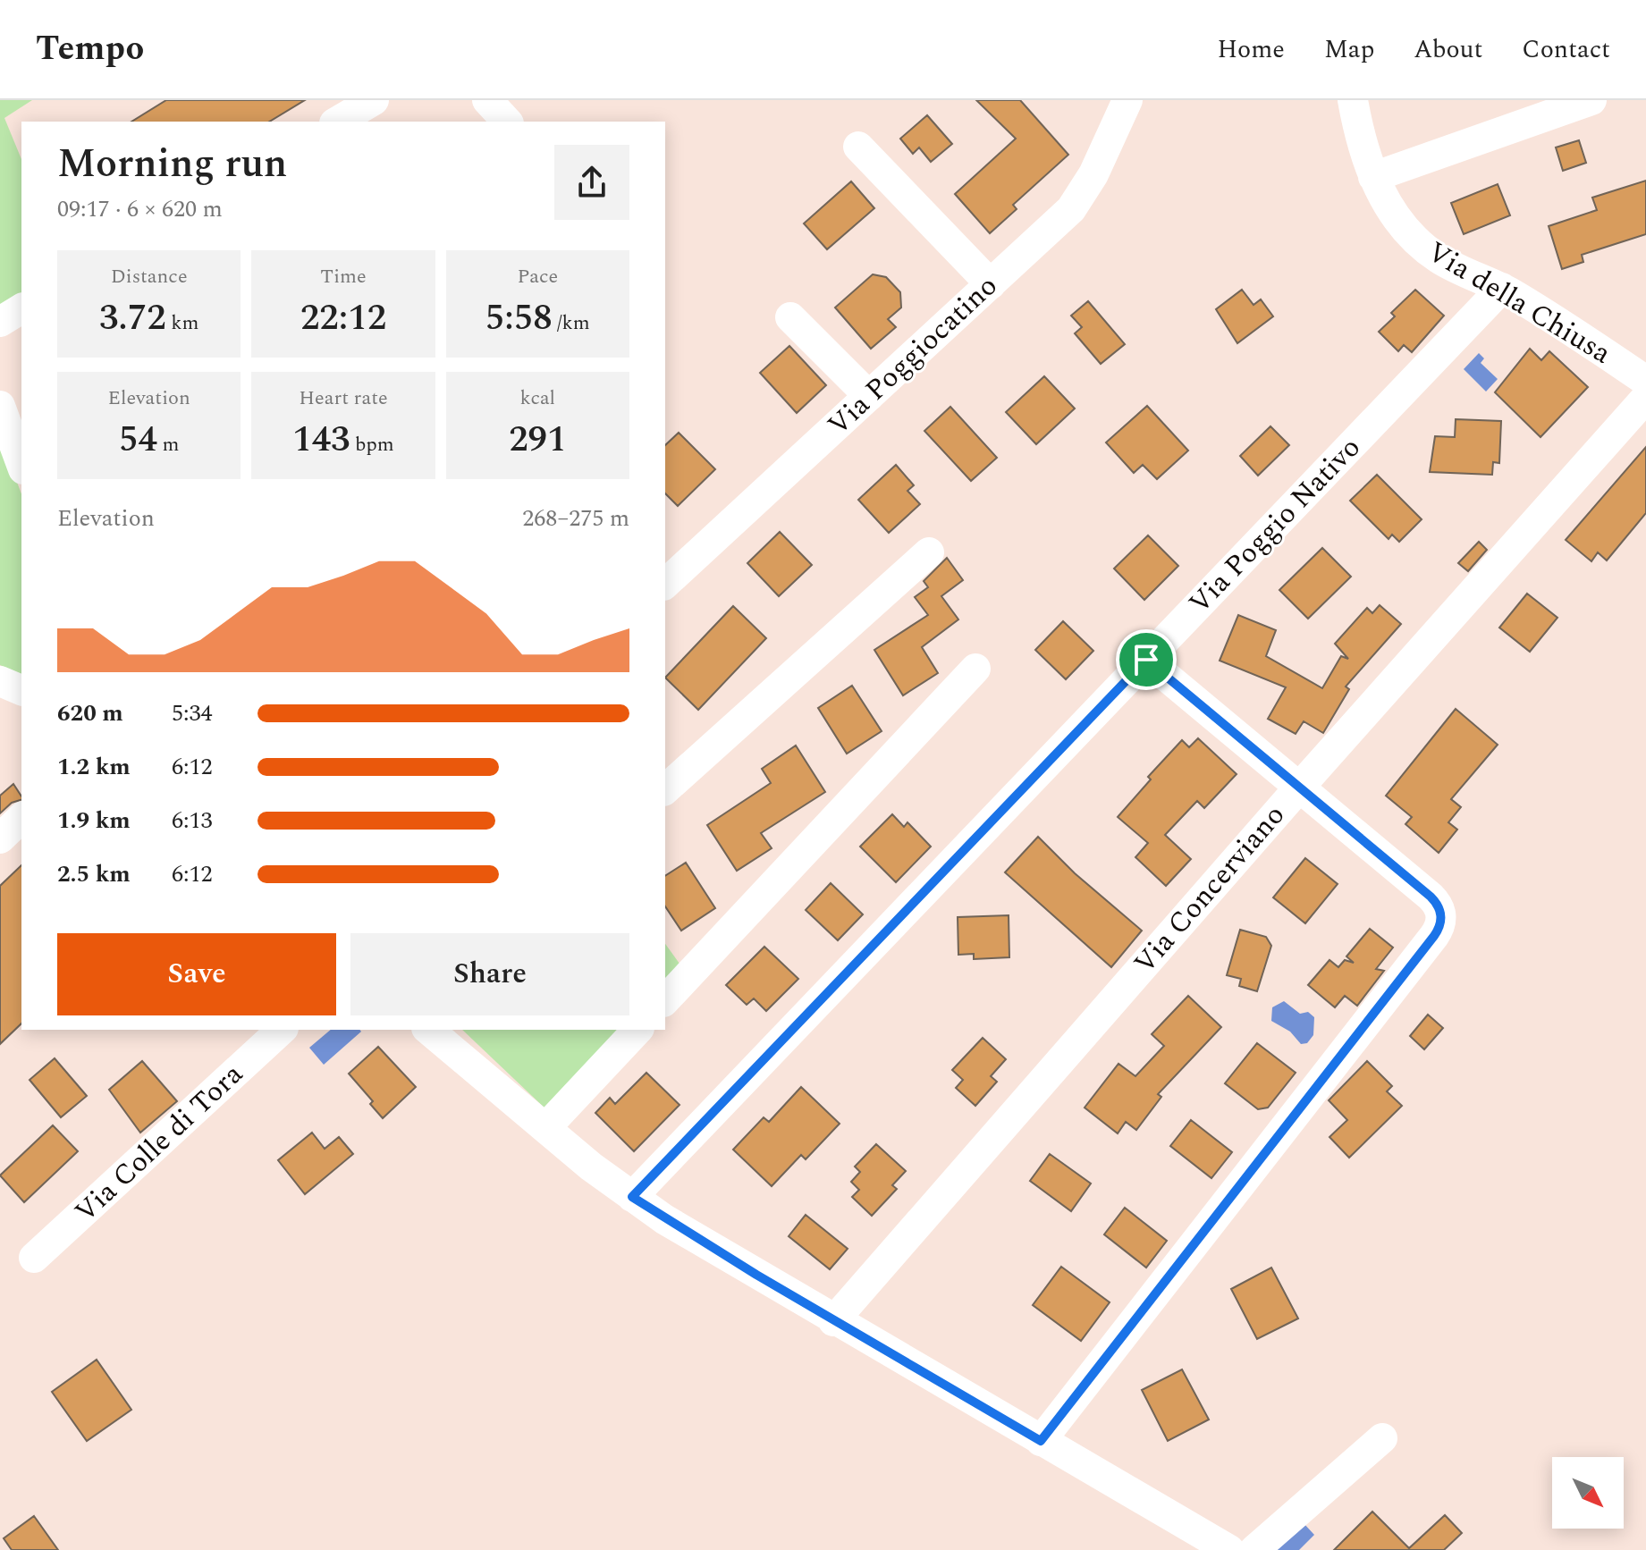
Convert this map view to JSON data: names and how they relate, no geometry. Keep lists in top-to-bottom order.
{
  "streets": {
    "street": [
      "Via della Chiusa",
      "Via Poggiocatino",
      "Via Poggio Nativo",
      "Via Concerviano",
      "Via Colle di Tora"
    ]
  },
  "crossings": [
    ["Via della Chiusa", "Via Poggio Nativo"]
  ],
  "north": "bottom right",
  "page": {
    "header": "Tempo",
    "nav": [
      "Home",
      "Map",
      "About",
      "Contact"
    ],
    "heading": ["Morning run", "09:17 · 6 × 620 m"],
    "stats": [
      ["Distance", "3.72 km"],
      ["Time", "22:12"],
      ["Pace", "5:58 /km"],
      ["Elevation", "54 m"],
      ["Heart rate", "143 bpm"],
      ["kcal", "291"]
    ],
    "chart": ["Elevation", "268–275 m"],
    "list": [
      {
        "name": "620 m",
        "note": "5:34"
      },
      {
        "name": "1.2 km",
        "note": "6:12"
      },
      {
        "name": "1.9 km",
        "note": "6:13"
      },
      {
        "name": "2.5 km",
        "note": "6:12"
      }
    ],
    "buttons": ["Save", "Share"]
  }
}
